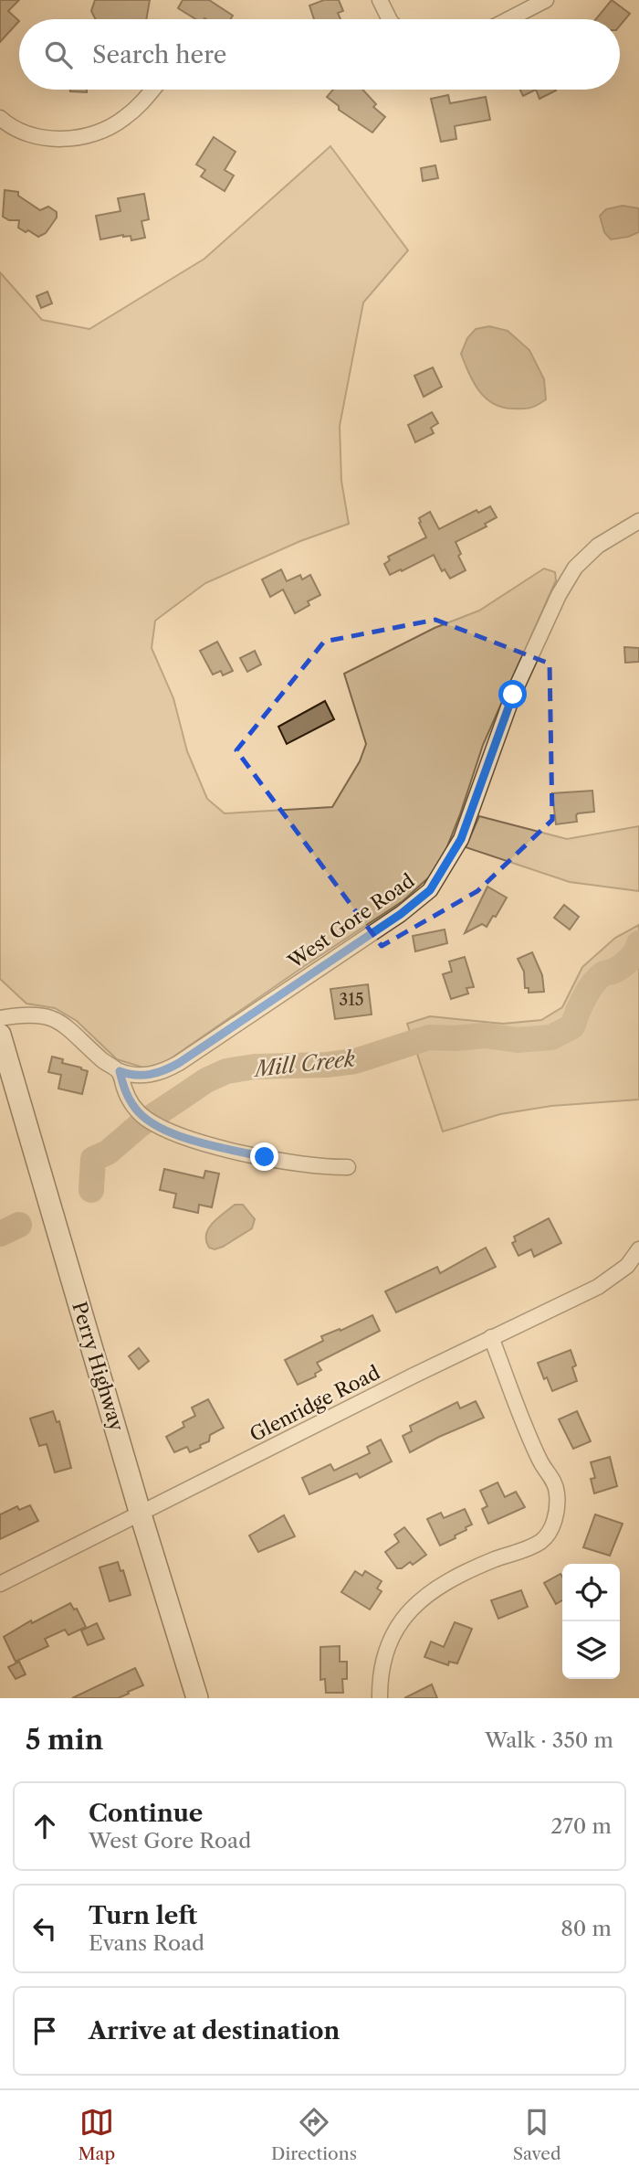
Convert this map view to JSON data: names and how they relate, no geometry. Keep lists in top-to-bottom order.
{
  "streets": {
    "main road": ["Perry Highway"],
    "street": ["West Gore Road", "Glenridge Road"]
  },
  "crossings": [
    ["Perry Highway", "Glenridge Road"]
  ],
  "water": ["Mill Creek"],
  "house_numbers": ["315"],
  "page": {
    "search": "Search here",
    "heading": ["5 min", "Walk · 350 m"],
    "list": [
      ["Continue", "West Gore Road", "270 m"],
      ["Turn left", "Evans Road", "80 m"],
      "Arrive at destination"
    ],
    "nav": ["Map", "Directions", "Saved"]
  }
}
